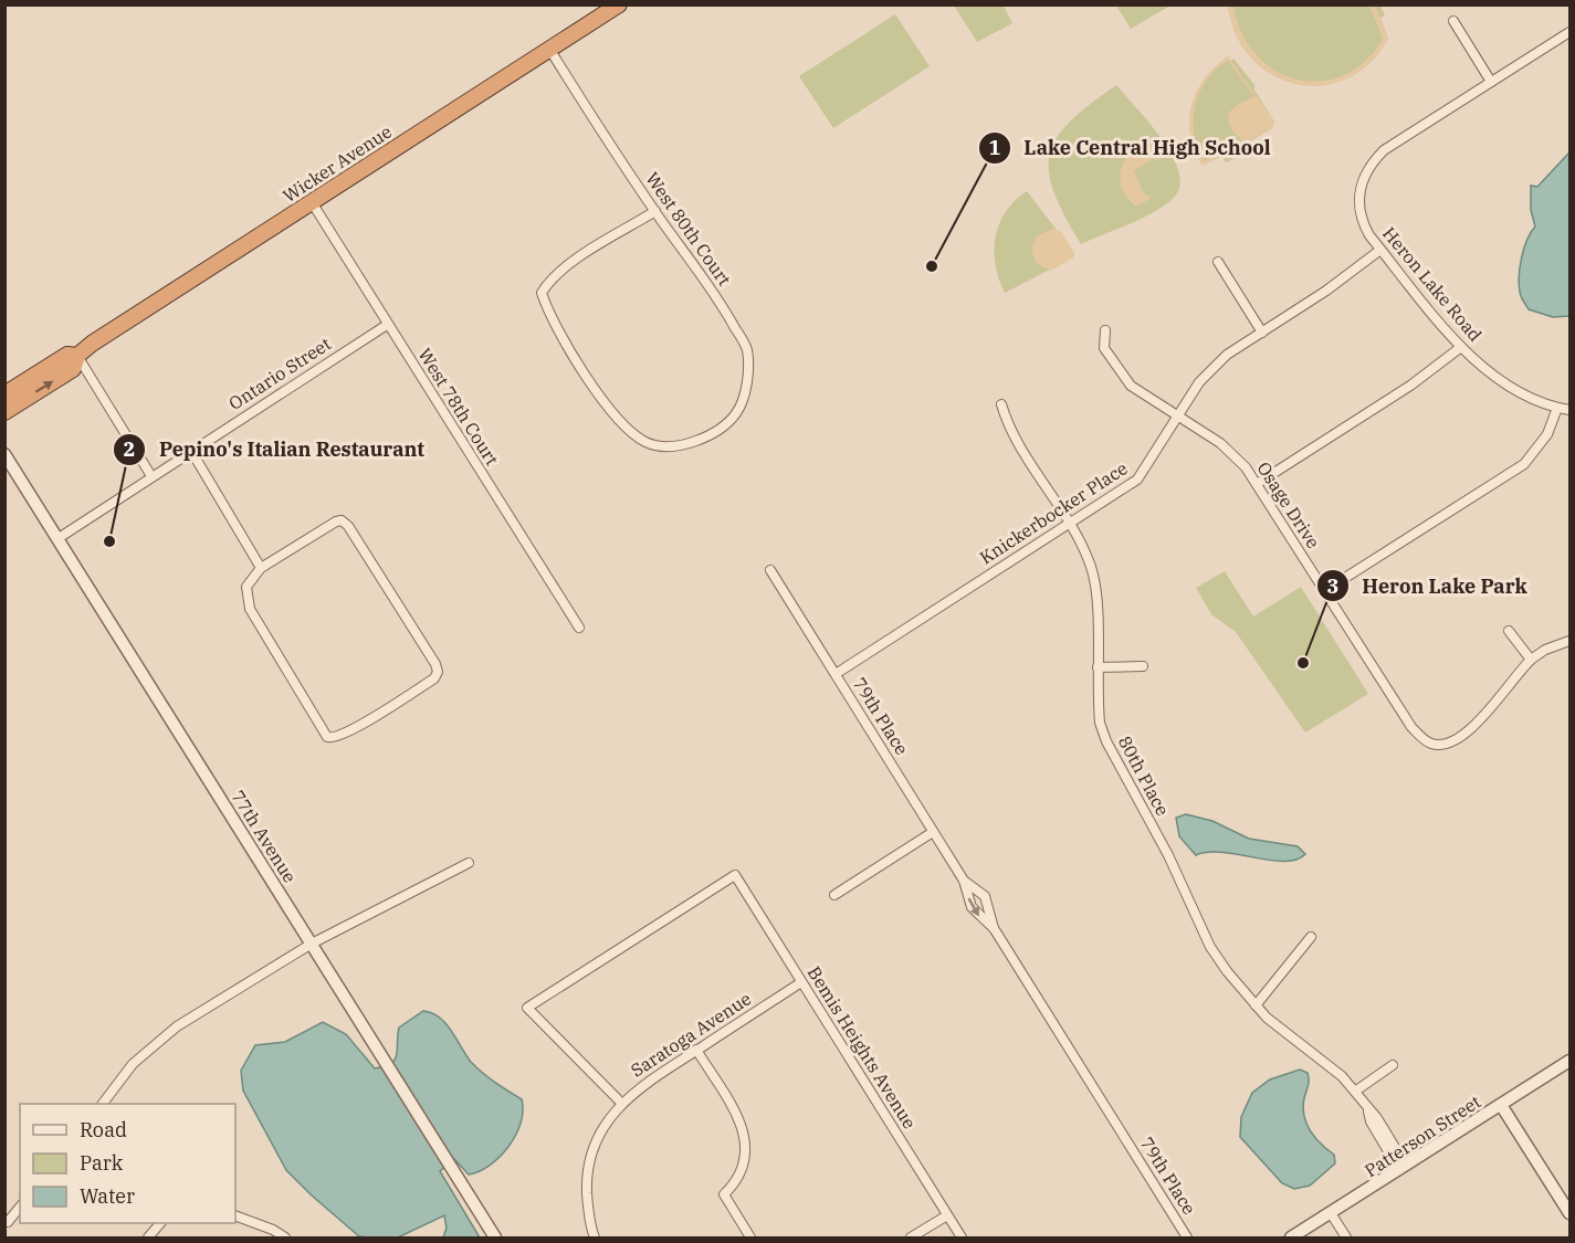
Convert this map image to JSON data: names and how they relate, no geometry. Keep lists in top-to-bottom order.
{
  "streets": {
    "highway": ["Wicker Avenue"],
    "street": [
      "West 80th Court",
      "Heron Lake Road",
      "Ontario Street",
      "West 78th Court",
      "Osage Drive",
      "Knickerbocker Place",
      "79th Place",
      "80th Place",
      "77th Avenue",
      "Saratoga Avenue",
      "Bemis Heights Avenue",
      "Patterson Street"
    ]
  },
  "crossings": [
    ["Wicker Avenue", "West 80th Court"],
    ["Wicker Avenue", "West 78th Court"],
    ["Heron Lake Road", "Knickerbocker Place"],
    ["Ontario Street", "West 78th Court"],
    ["Ontario Street", "77th Avenue"],
    ["Osage Drive", "Knickerbocker Place"],
    ["Knickerbocker Place", "79th Place"],
    ["Knickerbocker Place", "80th Place"],
    ["80th Place", "Patterson Street"],
    ["Saratoga Avenue", "Bemis Heights Avenue"]
  ],
  "places": ["Lake Central High School", "Pepino's Italian Restaurant", "Heron Lake Park"],
  "legend": ["Road", "Park", "Water"]
}
